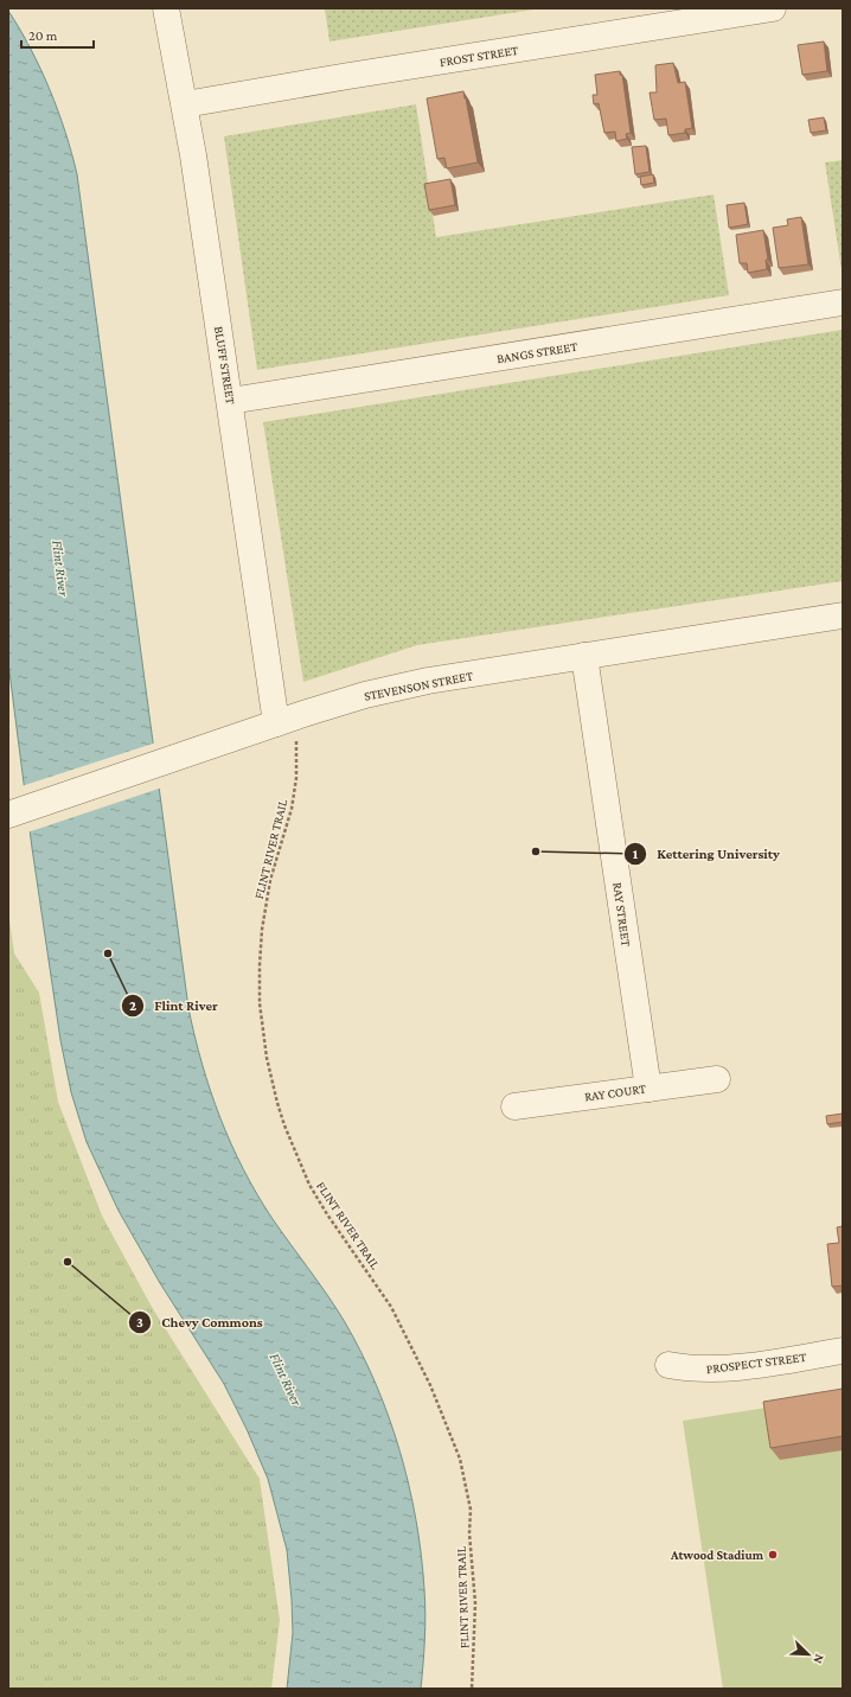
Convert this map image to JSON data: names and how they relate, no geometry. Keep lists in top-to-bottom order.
{
  "streets": {
    "street": [
      "FROST STREET",
      "BANGS STREET",
      "BLUFF STREET",
      "STEVENSON STREET",
      "RAY STREET",
      "RAY COURT",
      "PROSPECT STREET"
    ],
    "path": ["FLINT RIVER TRAIL"]
  },
  "crossings": [
    ["FROST STREET", "BLUFF STREET"],
    ["BANGS STREET", "BLUFF STREET"],
    ["BLUFF STREET", "STEVENSON STREET"],
    ["BLUFF STREET", "FLINT RIVER TRAIL"],
    ["STEVENSON STREET", "FLINT RIVER TRAIL"],
    ["STEVENSON STREET", "RAY STREET"],
    ["RAY STREET", "RAY COURT"]
  ],
  "water": ["Flint River"],
  "places": [
    "Kettering University",
    "Flint River",
    "Chevy Commons",
    "Atwood Stadium"
  ],
  "scale_bar": "20 m",
  "north": "bottom right"
}
